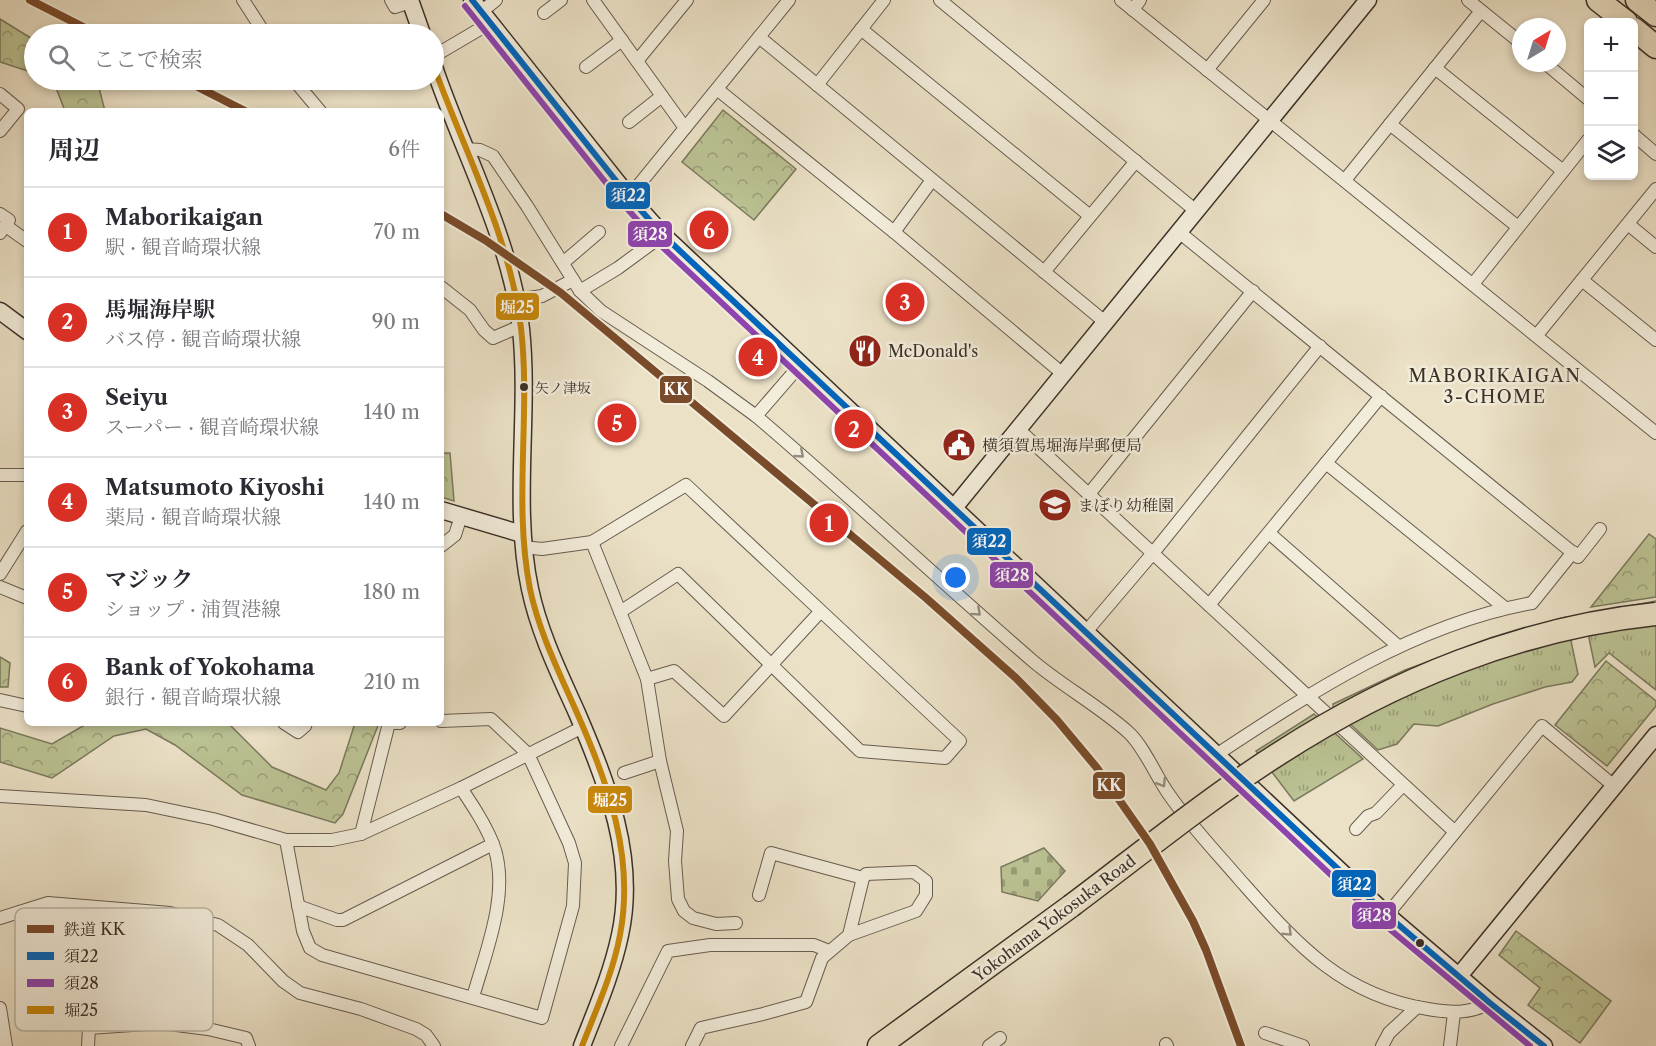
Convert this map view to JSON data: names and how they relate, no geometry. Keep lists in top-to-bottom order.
{
  "streets": {
    "highway": ["Yokohama Yokosuka Road"]
  },
  "districts": ["MABORIKAIGAN 3-CHOME"],
  "places": {
    "restaurant": ["McDonald's"],
    "other": ["矢ノ津坂"],
    "public building": ["横須賀馬堀海岸郵便局"],
    "school or university": ["まぼり幼稚園"]
  },
  "lines": [
    "rail line KK",
    "transit line 須22",
    "transit line 須28",
    "transit line 堀25"
  ],
  "legend": [
    "鉄道 KK",
    "須22",
    "須28",
    "堀25"
  ],
  "north": "top right",
  "page": {
    "map_buttons": ["+", "−"],
    "search": "ここで検索",
    "heading": ["周辺", "6件"],
    "list": [
      {
        "mark": "1",
        "name": "Maborikaigan",
        "note": "駅 · 観音崎環状線",
        "value": "70 m"
      },
      {
        "mark": "2",
        "name": "馬堀海岸駅",
        "note": "バス停 · 観音崎環状線",
        "value": "90 m"
      },
      {
        "mark": "3",
        "name": "Seiyu",
        "note": "スーパー · 観音崎環状線",
        "value": "140 m"
      },
      {
        "mark": "4",
        "name": "Matsumoto Kiyoshi",
        "note": "薬局 · 観音崎環状線",
        "value": "140 m"
      },
      {
        "mark": "5",
        "name": "マジック",
        "note": "ショップ · 浦賀港線",
        "value": "180 m"
      },
      {
        "mark": "6",
        "name": "Bank of Yokohama",
        "note": "銀行 · 観音崎環状線",
        "value": "210 m"
      }
    ],
    "pins": [
      "6",
      "3",
      "4",
      "5",
      "2",
      "1"
    ]
  }
}
